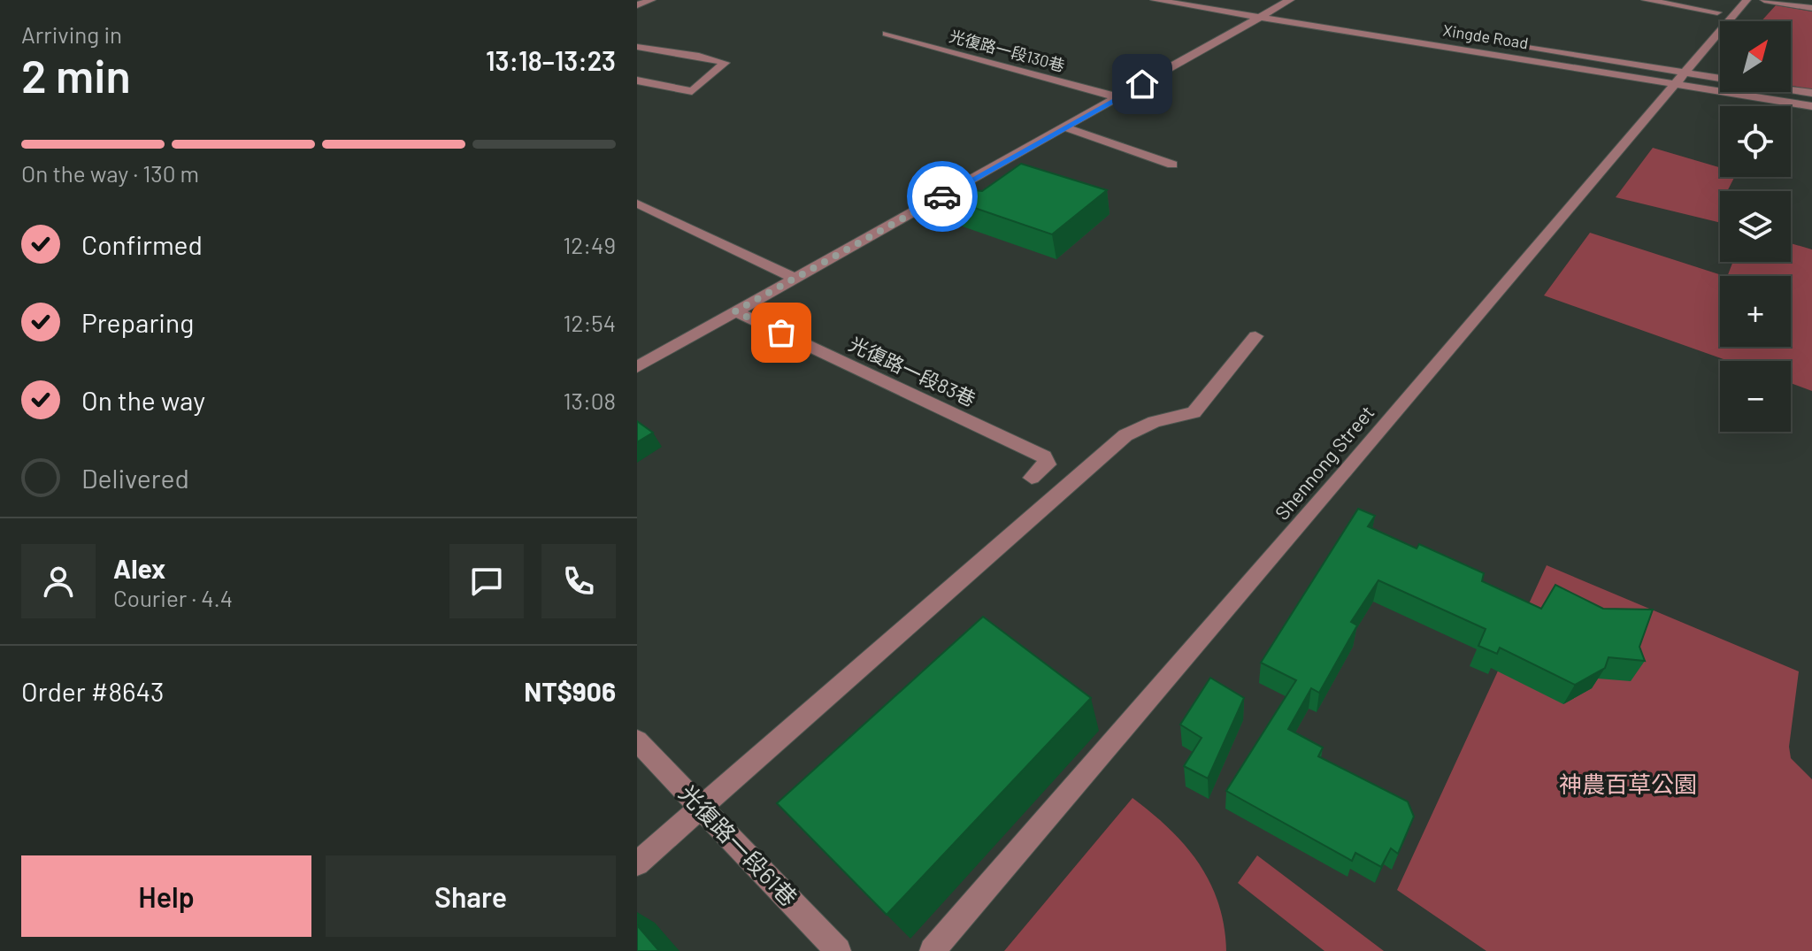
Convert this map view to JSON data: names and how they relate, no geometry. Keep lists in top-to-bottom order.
{
  "streets": {
    "street": [
      "Xingde Road",
      "光復路一段130巷",
      "光復路一段83巷",
      "Shennong Street",
      "光復路一段61巷"
    ]
  },
  "crossings": [
    ["Xingde Road", "Shennong Street"]
  ],
  "parks": ["神農百草公園"],
  "north": "top right",
  "page": {
    "heading": ["2 min", "Arriving in", "13:18–13:23"],
    "panel": [
      "Alex",
      "Courier · 4.4",
      "Order #8643",
      "NT$906"
    ],
    "map_buttons": ["+", "−"],
    "bar": "On the way · 130 m",
    "list": [
      ["Confirmed", "12:49"],
      ["Preparing", "12:54"],
      ["On the way", "13:08"],
      "Delivered"
    ],
    "buttons": ["Help", "Share"]
  }
}
